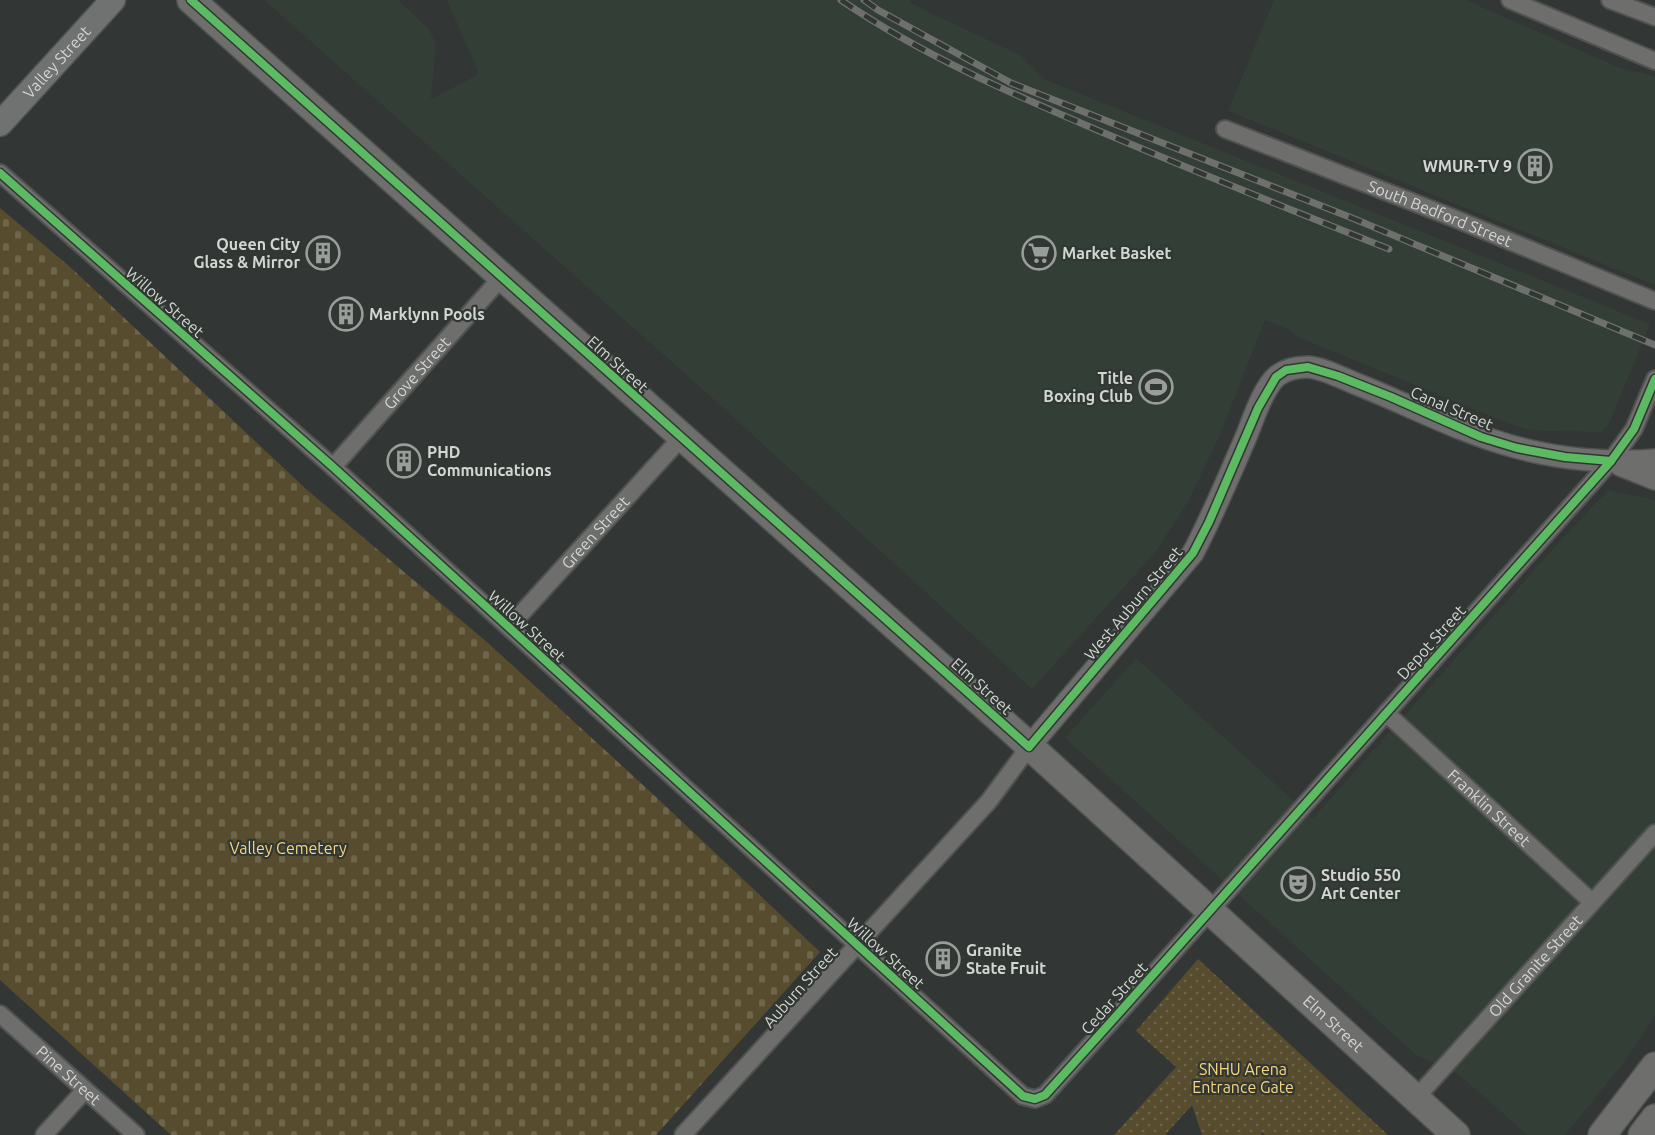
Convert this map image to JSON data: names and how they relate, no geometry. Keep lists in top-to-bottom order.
{
  "streets": {
    "main road": ["Valley Street", "Elm Street"],
    "street": [
      "South Bedford Street",
      "Willow Street",
      "Grove Street",
      "Canal Street",
      "Green Street",
      "West Auburn Street",
      "Depot Street",
      "Franklin Street",
      "Old Granite Street",
      "Auburn Street",
      "Cedar Street",
      "Pine Street"
    ]
  },
  "crossings": [
    ["Willow Street", "Grove Street"],
    ["Willow Street", "Green Street"],
    ["Willow Street", "Auburn Street"],
    ["Willow Street", "Cedar Street"],
    ["Elm Street", "Grove Street"],
    ["Elm Street", "Green Street"],
    ["Elm Street", "West Auburn Street"],
    ["Elm Street", "Depot Street"],
    ["Elm Street", "Old Granite Street"],
    ["Elm Street", "Auburn Street"],
    ["Elm Street", "Cedar Street"],
    ["Canal Street", "West Auburn Street"],
    ["Canal Street", "Depot Street"],
    ["West Auburn Street", "Auburn Street"],
    ["Depot Street", "Franklin Street"],
    ["Depot Street", "Cedar Street"],
    ["Franklin Street", "Old Granite Street"]
  ],
  "parks": ["Valley Cemetery", "SNHU Arena Entrance Gate"],
  "places": {
    "building": [
      "WMUR-TV 9",
      "Queen City Glass & Mirror",
      "Marklynn Pools",
      "PHD Communications",
      "Granite State Fruit"
    ],
    "supermarket": ["Market Basket"],
    "sports": ["Title Boxing Club"],
    "theatre": ["Studio 550 Art Center"]
  }
}
